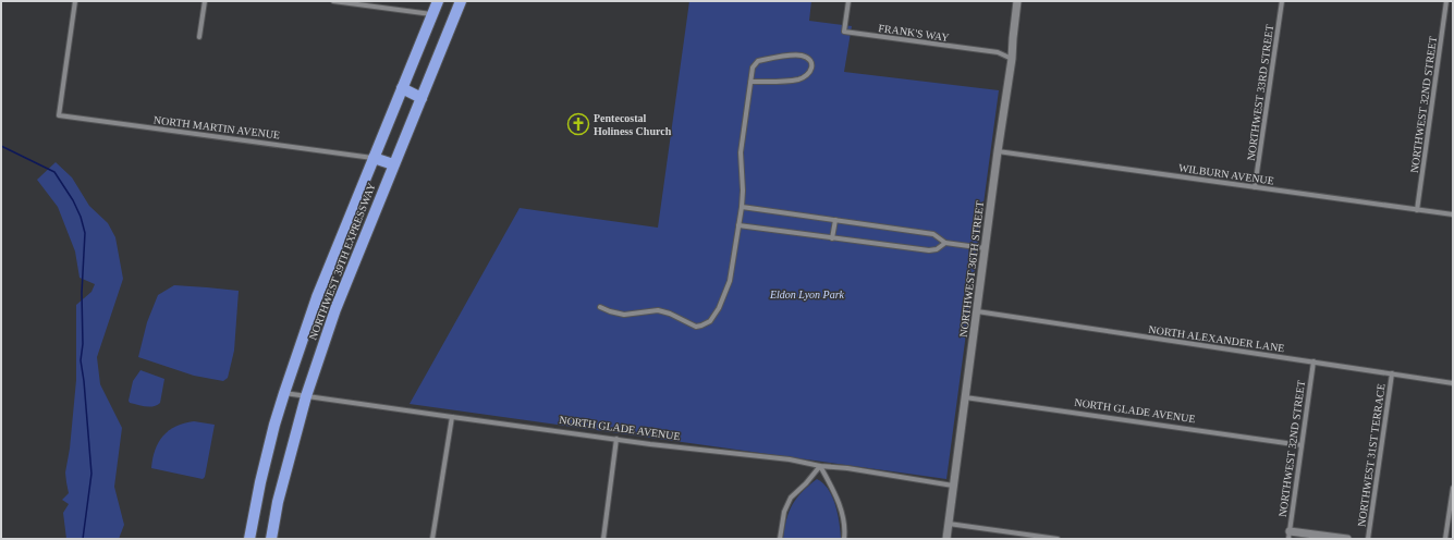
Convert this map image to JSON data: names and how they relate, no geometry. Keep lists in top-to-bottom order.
{
  "streets": {
    "highway": ["NORTHWEST 39TH EXPRESSWAY"],
    "street": [
      "FRANK'S WAY",
      "NORTHWEST 33RD STREET",
      "NORTHWEST 32ND STREET",
      "NORTH MARTIN AVENUE",
      "WILBURN AVENUE",
      "NORTHWEST 36TH STREET",
      "NORTH ALEXANDER LANE",
      "NORTH GLADE AVENUE",
      "NORTHWEST 31ST TERRACE"
    ]
  },
  "crossings": [
    ["FRANK'S WAY", "NORTHWEST 36TH STREET"],
    ["NORTHWEST 33RD STREET", "WILBURN AVENUE"],
    ["NORTHWEST 32ND STREET", "WILBURN AVENUE"],
    ["NORTHWEST 32ND STREET", "NORTH ALEXANDER LANE"],
    ["NORTHWEST 32ND STREET", "NORTH GLADE AVENUE"],
    ["NORTH MARTIN AVENUE", "NORTHWEST 39TH EXPRESSWAY"],
    ["WILBURN AVENUE", "NORTHWEST 36TH STREET"],
    ["NORTHWEST 39TH EXPRESSWAY", "NORTH GLADE AVENUE"],
    ["NORTHWEST 36TH STREET", "NORTH ALEXANDER LANE"],
    ["NORTHWEST 36TH STREET", "NORTH GLADE AVENUE"],
    ["NORTH ALEXANDER LANE", "NORTHWEST 31ST TERRACE"]
  ],
  "parks": ["Eldon Lyon Park"],
  "places": {
    "church": ["Pentecostal Holiness Church"]
  }
}
